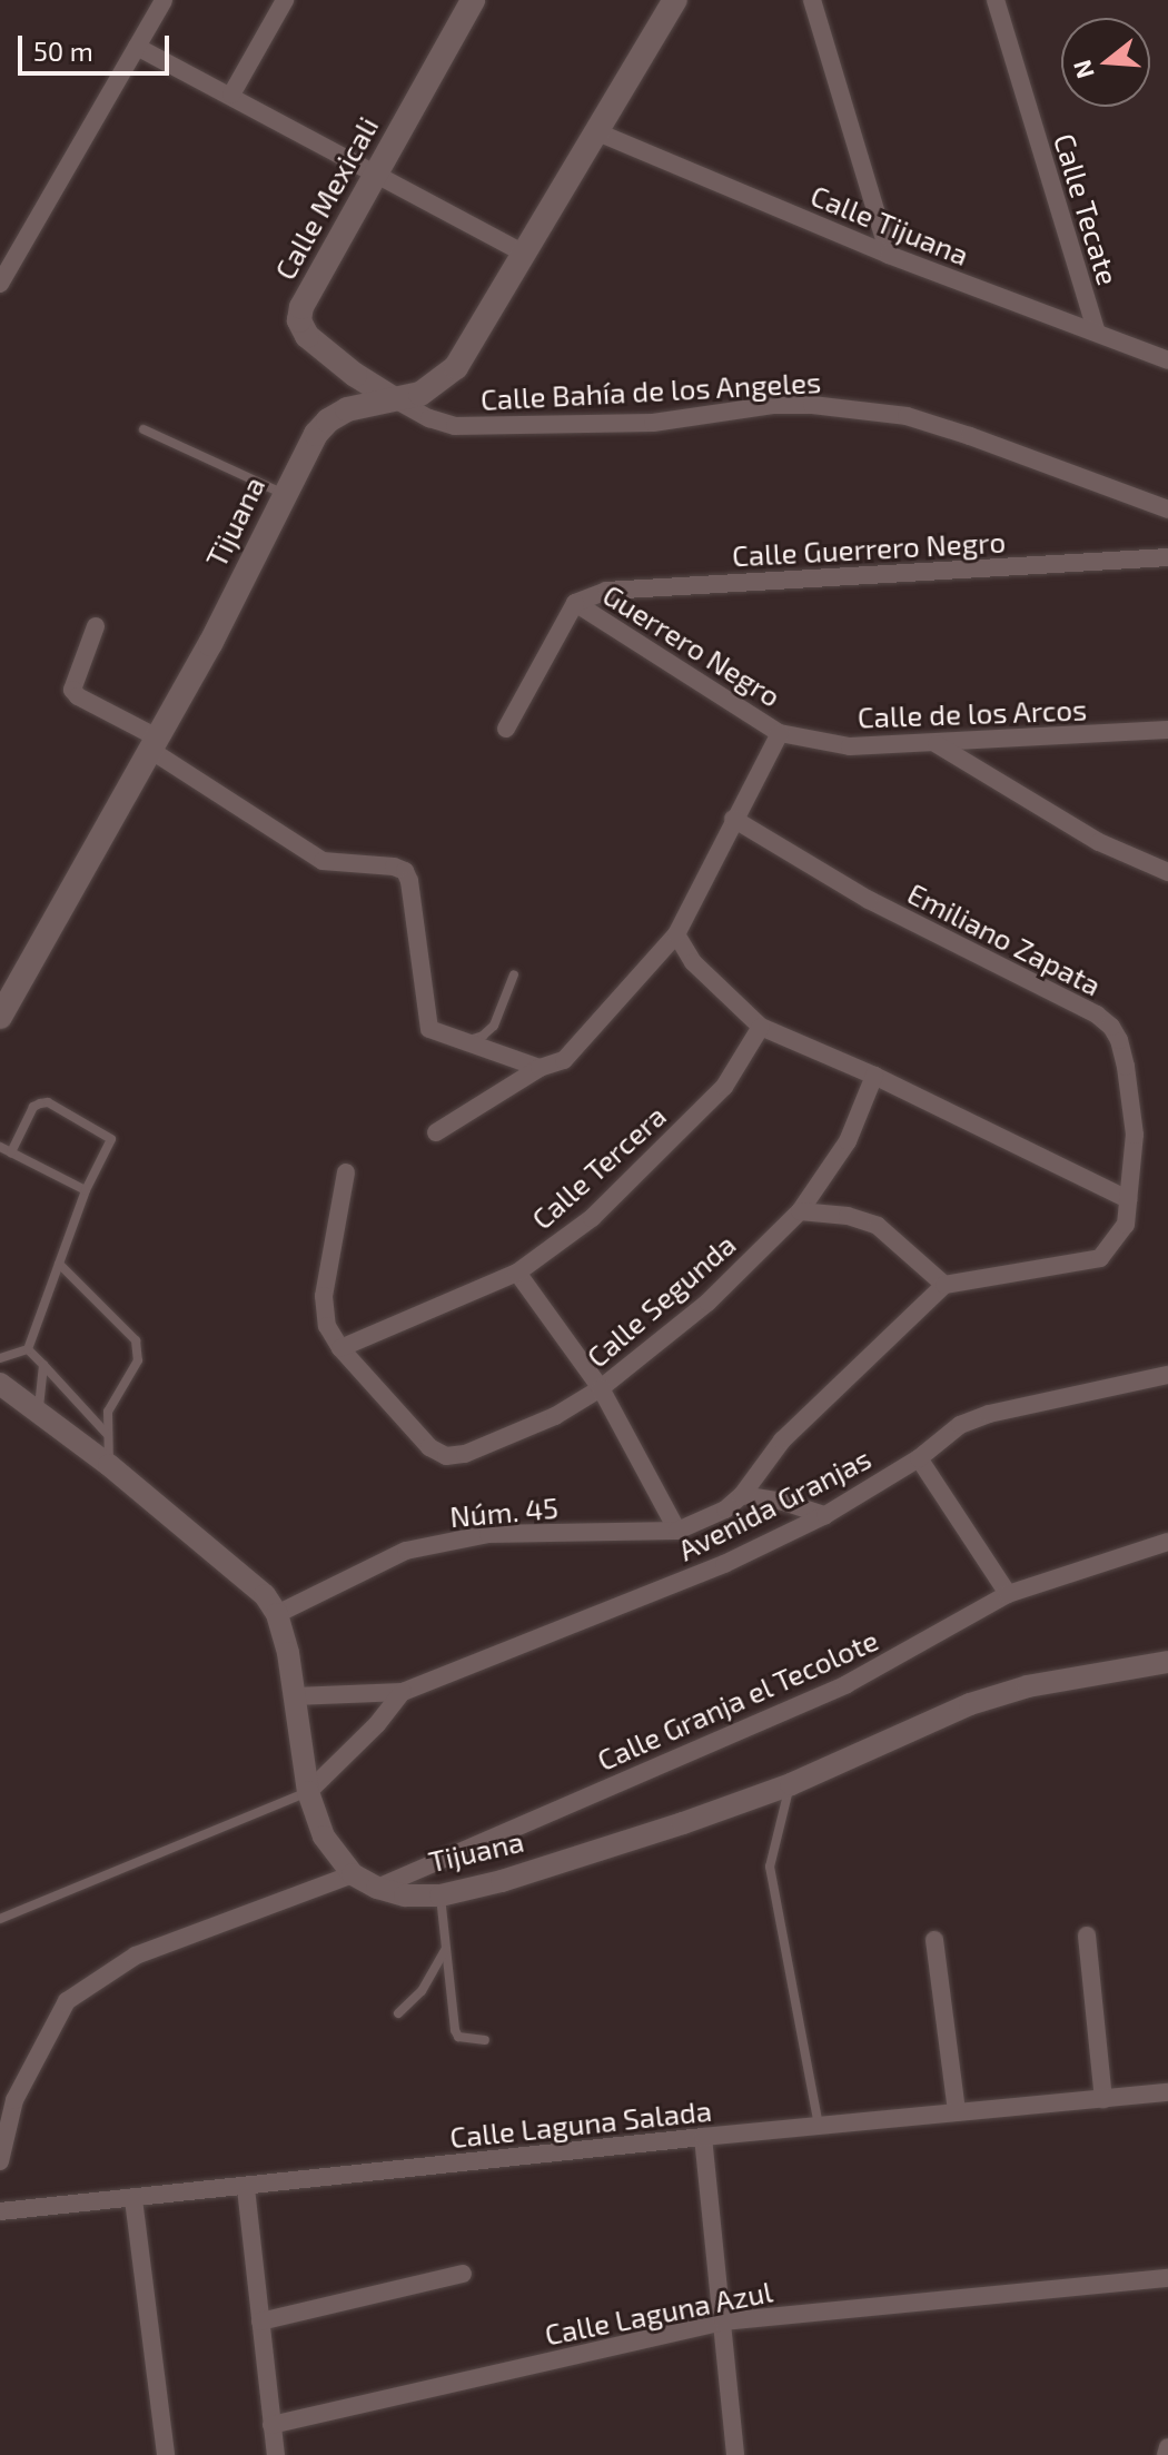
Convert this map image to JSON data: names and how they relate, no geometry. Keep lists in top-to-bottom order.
{
  "streets": {
    "main road": ["Calle Mexicali", "Tijuana"],
    "street": [
      "Calle Tecate",
      "Calle Tijuana",
      "Calle Bahía de los Angeles",
      "Calle Guerrero Negro",
      "Guerrero Negro",
      "Calle de los Arcos",
      "Emiliano Zapata",
      "Calle Tercera",
      "Calle Segunda",
      "Avenida Granjas",
      "Núm. 45",
      "Calle Granja el Tecolote",
      "Calle Laguna Salada",
      "Calle Laguna Azul"
    ]
  },
  "crossings": [
    ["Calle Mexicali", "Calle Bahía de los Angeles"],
    ["Calle Mexicali", "Tijuana"],
    ["Calle Tecate", "Calle Tijuana"],
    ["Calle Tijuana", "Tijuana"],
    ["Calle Bahía de los Angeles", "Tijuana"],
    ["Tijuana", "Avenida Granjas"],
    ["Tijuana", "Núm. 45"],
    ["Tijuana", "Calle Granja el Tecolote"],
    ["Calle Guerrero Negro", "Guerrero Negro"],
    ["Guerrero Negro", "Calle de los Arcos"],
    ["Calle Tercera", "Calle Segunda"]
  ],
  "scale_bar": "50 m",
  "north": "left"
}
